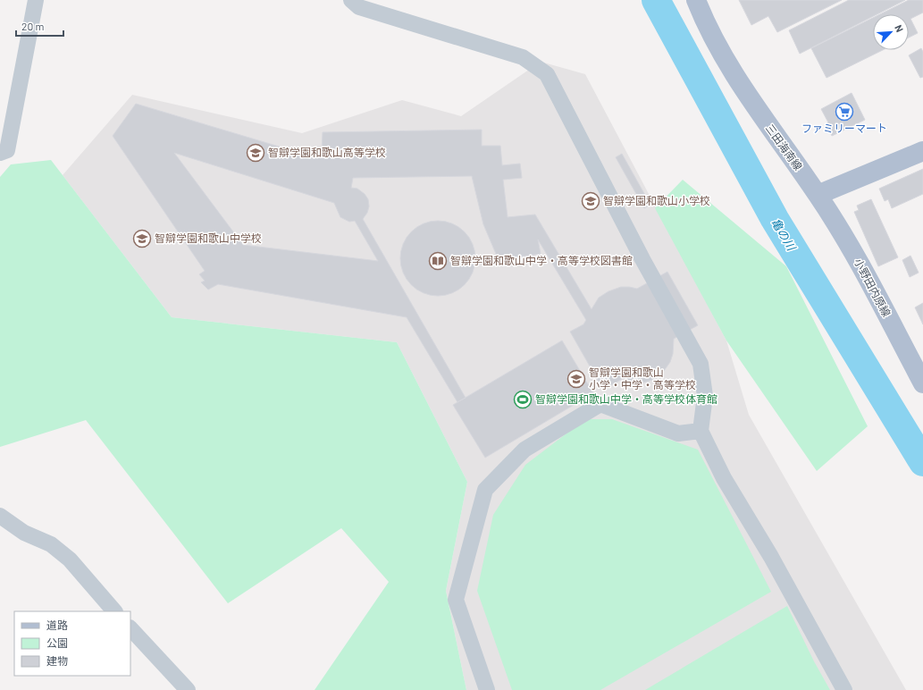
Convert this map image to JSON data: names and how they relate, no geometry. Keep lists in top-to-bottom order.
{
  "streets": {
    "main road": ["三田海南線", "小野田内原線"]
  },
  "crossings": [
    ["三田海南線", "小野田内原線"]
  ],
  "water": ["亀の川"],
  "places": {
    "supermarket": ["ファミリーマート"],
    "school or university": [
      "智辯学園和歌山高等学校",
      "智辯学園和歌山小学校",
      "智辯学園和歌山中学校",
      "智辯学園和歌山 小学・中学・高等学校"
    ],
    "library": ["智辯学園和歌山中学・高等学校図書館"],
    "sports": ["智辯学園和歌山中学・高等学校体育館"]
  },
  "legend": ["道路", "公園", "建物"],
  "scale_bar": "20 m",
  "north": "top right"
}
